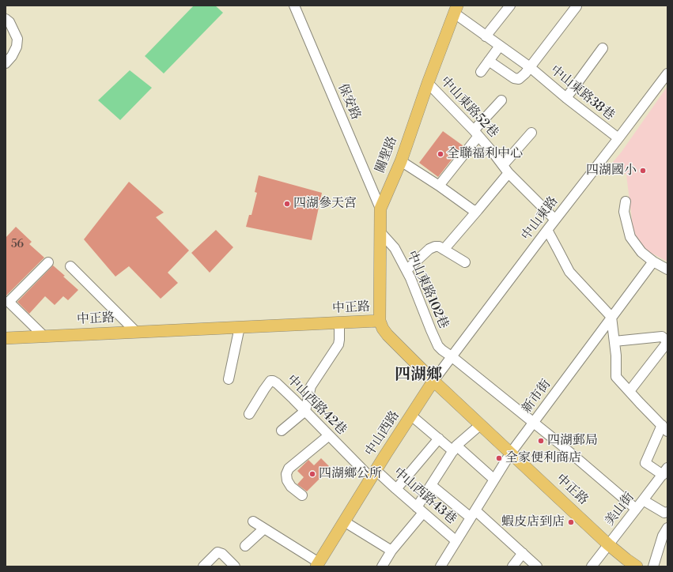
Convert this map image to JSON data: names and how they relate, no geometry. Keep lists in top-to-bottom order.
{
  "streets": {
    "main road": ["關聖路", "中正路", "中山西路"],
    "street": [
      "中山東路38巷",
      "保安路",
      "中山東路52巷",
      "中山東路",
      "中山東路102巷",
      "新市街",
      "中山西路42巷",
      "中山西路43巷",
      "美山街"
    ]
  },
  "crossings": [
    ["中山東路38巷", "關聖路"],
    ["中山東路38巷", "中山東路"],
    ["保安路", "關聖路"],
    ["中山東路52巷", "關聖路"],
    ["中山東路52巷", "中山東路"],
    ["關聖路", "中山東路102巷"],
    ["關聖路", "中正路"],
    ["中山東路", "中山東路102巷"],
    ["中山東路", "中正路"],
    ["中山東路", "中山西路"],
    ["中山東路102巷", "新市街"],
    ["中山東路102巷", "美山街"],
    ["中正路", "新市街"],
    ["中正路", "中山西路"],
    ["中正路", "美山街"],
    ["新市街", "中山西路43巷"],
    ["中山西路42巷", "中山西路"],
    ["中山西路42巷", "中山西路43巷"],
    ["中山西路", "中山西路43巷"]
  ],
  "districts": ["四湖鄉"],
  "places": [
    "全聯福利中心",
    "四湖國小",
    "四湖參天宮",
    "四湖郵局",
    "全家便利商店",
    "四湖鄉公所",
    "蝦皮店到店"
  ],
  "house_numbers": ["56"]
}
